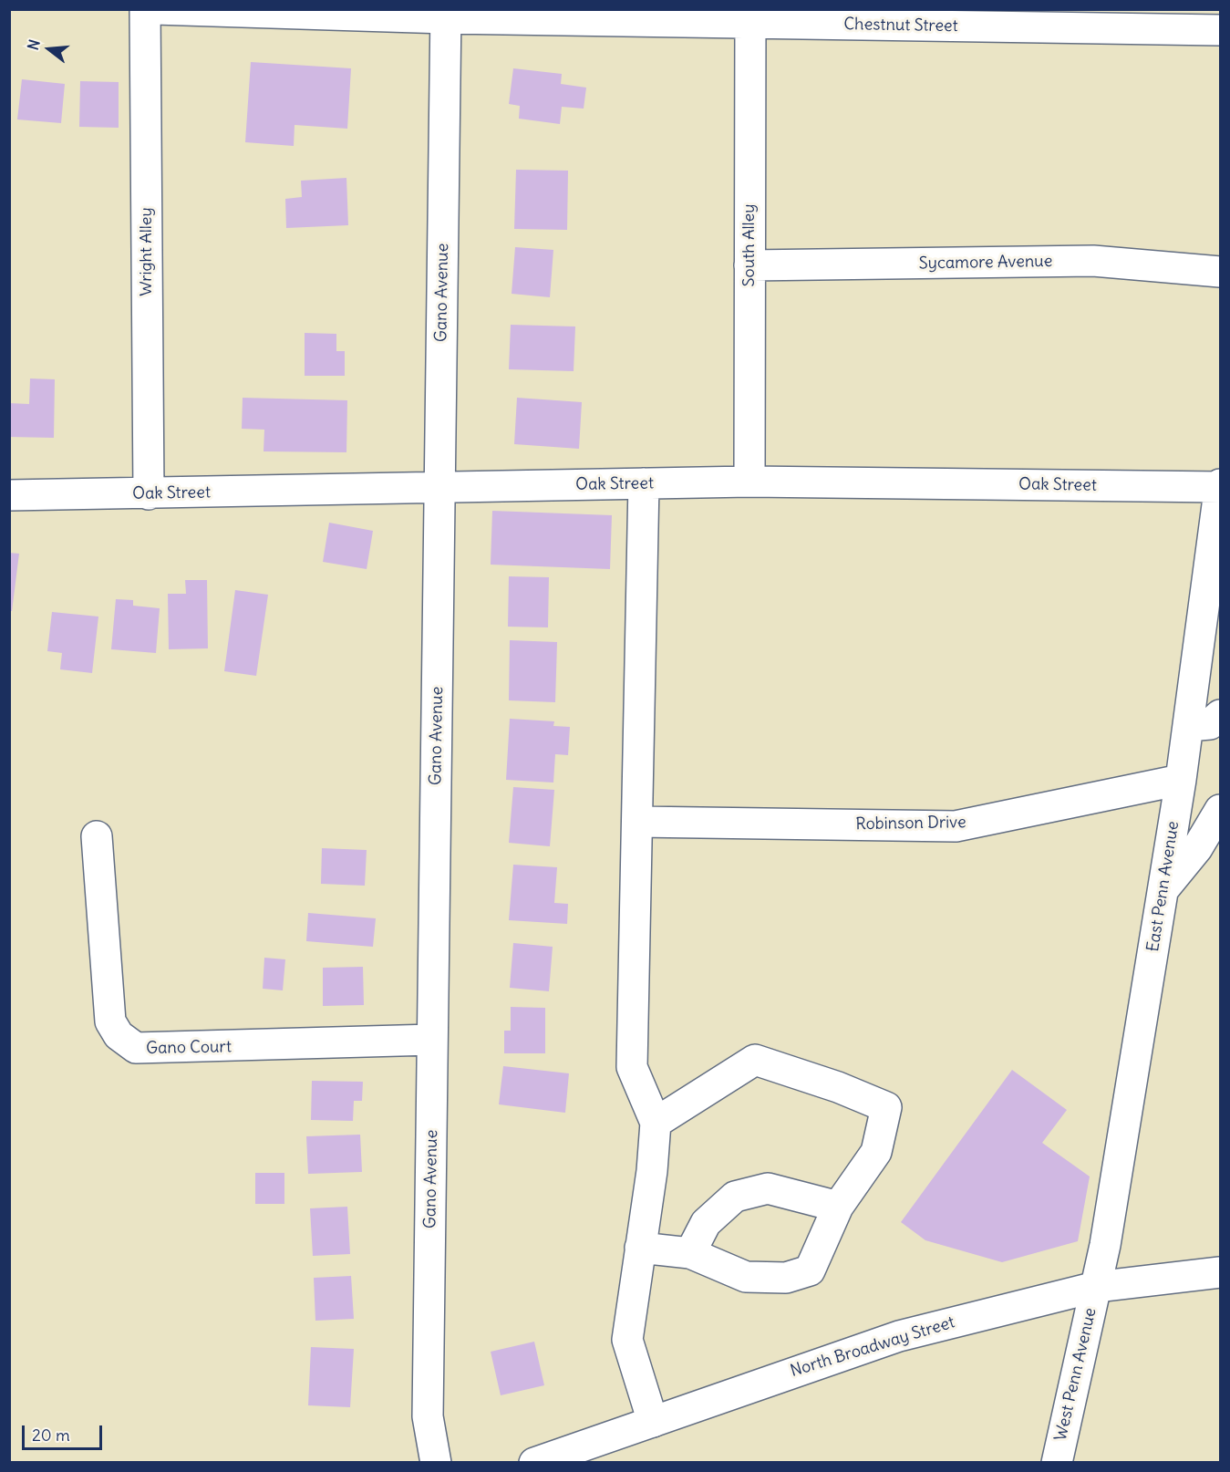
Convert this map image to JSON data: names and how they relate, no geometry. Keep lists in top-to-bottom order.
{
  "streets": {
    "street": [
      "Chestnut Street",
      "South Alley",
      "Wright Alley",
      "Sycamore Avenue",
      "Gano Avenue",
      "Oak Street",
      "Robinson Drive",
      "East Penn Avenue",
      "Gano Court",
      "North Broadway Street",
      "West Penn Avenue"
    ]
  },
  "crossings": [
    ["Chestnut Street", "South Alley"],
    ["Chestnut Street", "Gano Avenue"],
    ["South Alley", "Sycamore Avenue"],
    ["South Alley", "Oak Street"],
    ["Wright Alley", "Oak Street"],
    ["Gano Avenue", "Oak Street"],
    ["Gano Avenue", "Gano Court"],
    ["Oak Street", "East Penn Avenue"],
    ["Robinson Drive", "East Penn Avenue"],
    ["East Penn Avenue", "North Broadway Street"],
    ["East Penn Avenue", "West Penn Avenue"],
    ["North Broadway Street", "West Penn Avenue"]
  ],
  "scale_bar": "20 m",
  "north": "left"
}
